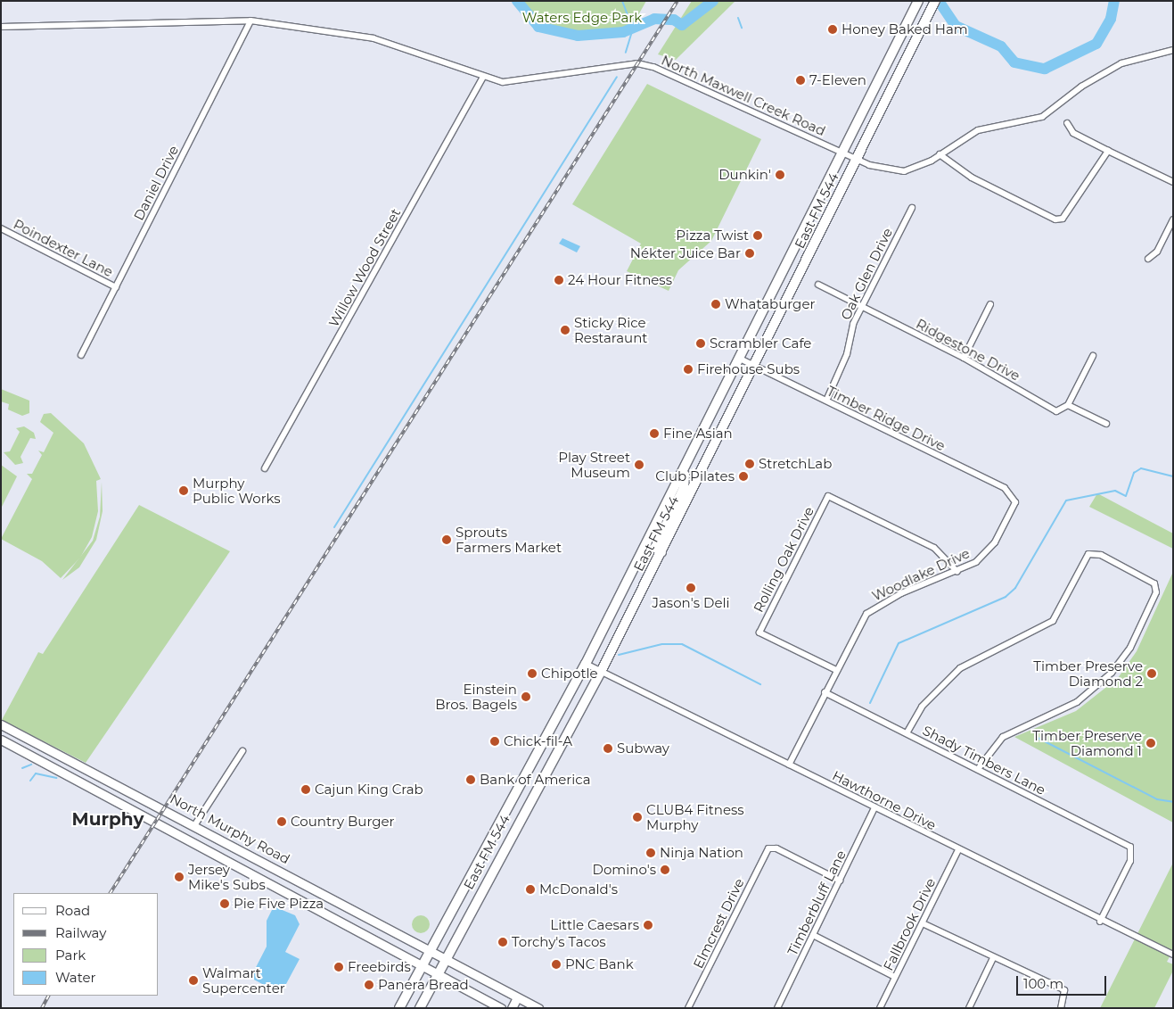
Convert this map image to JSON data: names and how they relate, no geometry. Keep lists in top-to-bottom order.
{
  "streets": {
    "main road": ["East FM 544", "North Murphy Road"],
    "street": [
      "North Maxwell Creek Road",
      "Daniel Drive",
      "Poindexter Lane",
      "Willow Wood Street",
      "Oak Glen Drive",
      "Ridgestone Drive",
      "Timber Ridge Drive",
      "Rolling Oak Drive",
      "Woodlake Drive",
      "Shady Timbers Lane",
      "Hawthorne Drive",
      "Timberbluff Lane",
      "Elmcrest Drive",
      "Fallbrook Drive"
    ]
  },
  "crossings": [
    ["North Maxwell Creek Road", "Daniel Drive"],
    ["North Maxwell Creek Road", "East FM 544"],
    ["North Maxwell Creek Road", "Willow Wood Street"],
    ["Daniel Drive", "Poindexter Lane"],
    ["East FM 544", "Timber Ridge Drive"],
    ["East FM 544", "Hawthorne Drive"],
    ["East FM 544", "North Murphy Road"],
    ["Oak Glen Drive", "Ridgestone Drive"],
    ["Oak Glen Drive", "Timber Ridge Drive"],
    ["Timber Ridge Drive", "Woodlake Drive"],
    ["Rolling Oak Drive", "Woodlake Drive"],
    ["Woodlake Drive", "Shady Timbers Lane"],
    ["Woodlake Drive", "Hawthorne Drive"],
    ["Shady Timbers Lane", "Hawthorne Drive"],
    ["Hawthorne Drive", "Timberbluff Lane"],
    ["Hawthorne Drive", "Fallbrook Drive"],
    ["Timberbluff Lane", "Elmcrest Drive"]
  ],
  "districts": ["Murphy"],
  "parks": ["Waters Edge Park"],
  "places": [
    "Honey Baked Ham",
    "7-Eleven",
    "Dunkin'",
    "Pizza Twist",
    "Nékter Juice Bar",
    "24 Hour Fitness",
    "Whataburger",
    "Sticky Rice Restaraunt",
    "Scrambler Cafe",
    "Firehouse Subs",
    "Fine Asian",
    "StretchLab",
    "Play Street Museum",
    "Club Pilates",
    "Murphy Public Works",
    "Sprouts Farmers Market",
    "Jason's Deli",
    "Chipotle",
    "Timber Preserve Diamond 2",
    "Einstein Bros. Bagels",
    "Chick-fil-A",
    "Timber Preserve Diamond 1",
    "Subway",
    "Bank of America",
    "Cajun King Crab",
    "CLUB4 Fitness Murphy",
    "Country Burger",
    "Ninja Nation",
    "Domino's",
    "Jersey Mike's Subs",
    "McDonald's",
    "Pie Five Pizza",
    "Little Caesars",
    "Torchy's Tacos",
    "PNC Bank",
    "Freebirds",
    "Walmart Supercenter",
    "Panera Bread"
  ],
  "legend": [
    "Road",
    "Railway",
    "Park",
    "Water"
  ],
  "scale_bar": "100 m"
}
